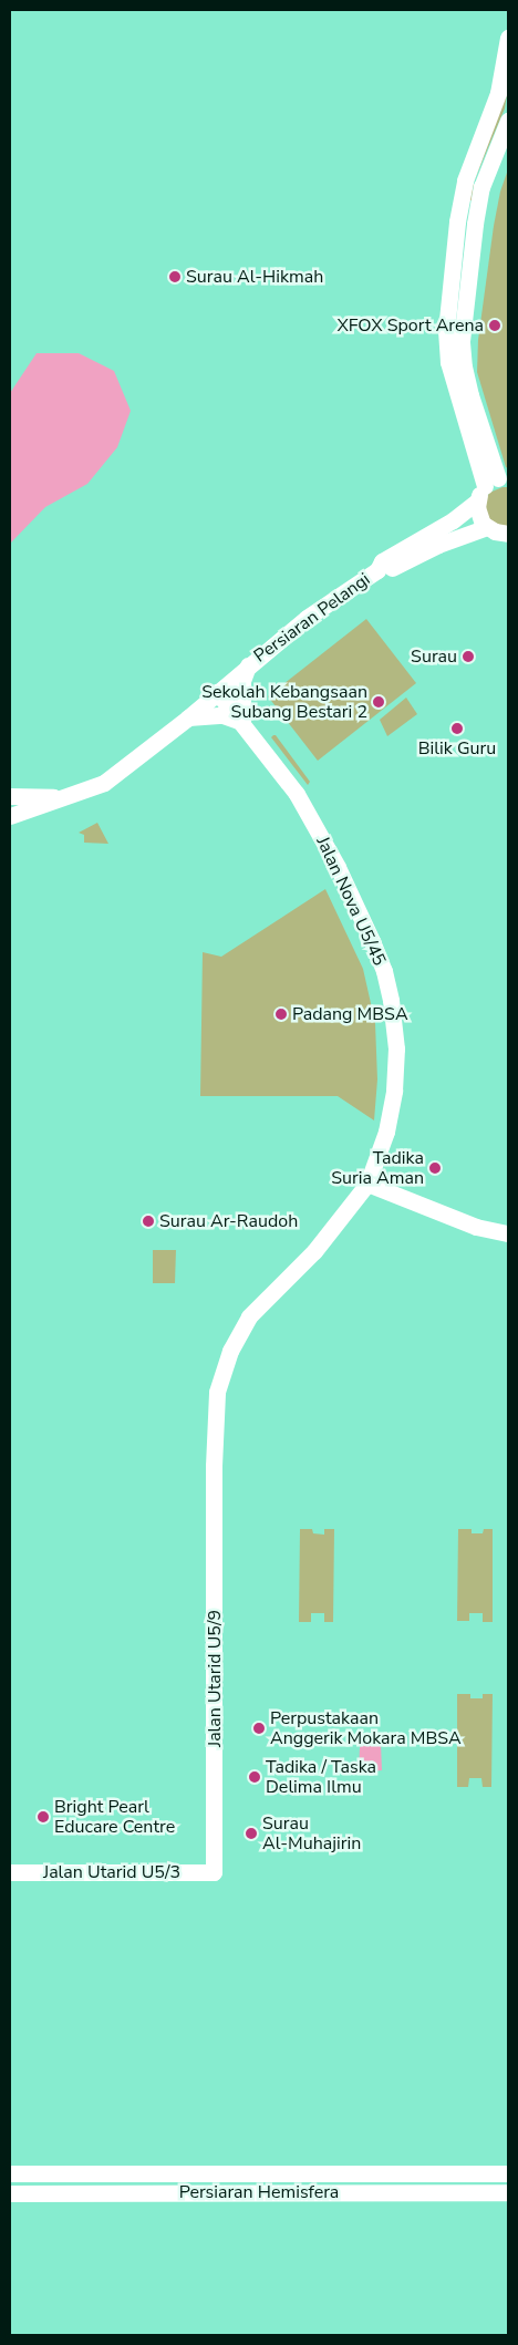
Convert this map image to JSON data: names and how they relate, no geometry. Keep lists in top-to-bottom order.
{
  "streets": {
    "street": [
      "Persiaran Pelangi",
      "Jalan Nova U5/45",
      "Jalan Utarid U5/9",
      "Jalan Utarid U5/3",
      "Persiaran Hemisfera"
    ]
  },
  "crossings": [
    ["Persiaran Pelangi", "Jalan Nova U5/45"],
    ["Jalan Nova U5/45", "Jalan Utarid U5/9"],
    ["Jalan Utarid U5/9", "Jalan Utarid U5/3"]
  ],
  "places": [
    "Surau Al-Hikmah",
    "XFOX Sport Arena",
    "Surau",
    "Sekolah Kebangsaan Subang Bestari 2",
    "Bilik Guru",
    "Padang MBSA",
    "Tadika Suria Aman",
    "Surau Ar-Raudoh",
    "Perpustakaan Anggerik Mokara MBSA",
    "Tadika / Taska Delima Ilmu",
    "Bright Pearl Educare Centre",
    "Surau Al-Muhajirin"
  ]
}
